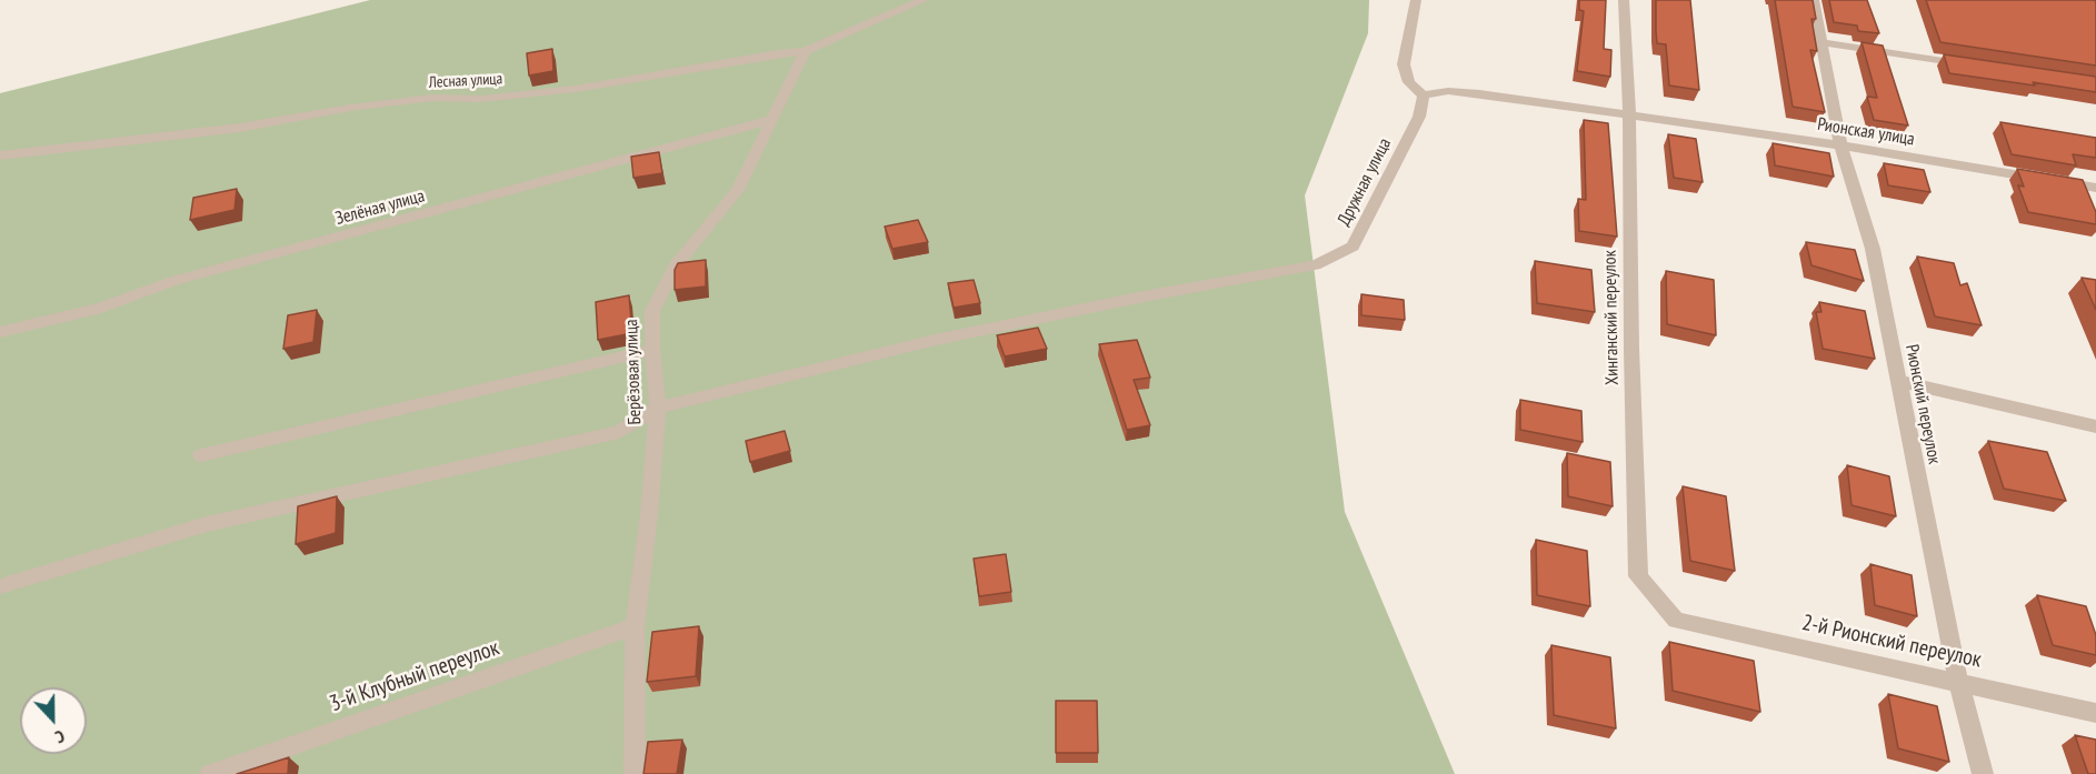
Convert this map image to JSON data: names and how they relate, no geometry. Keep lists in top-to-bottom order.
{
  "streets": {
    "street": [
      "Лесная улица",
      "Рионская улица",
      "Дружная улица",
      "Зелёная улица",
      "Хинганский переулок",
      "Берёзовая улица",
      "Рионский переулок",
      "2-й Рионский переулок",
      "3-й Клубный переулок"
    ]
  },
  "crossings": [
    ["Лесная улица", "Берёзовая улица"],
    ["Рионская улица", "Хинганский переулок"],
    ["Рионская улица", "Рионский переулок"],
    ["Дружная улица", "Берёзовая улица"],
    ["Зелёная улица", "Берёзовая улица"],
    ["Хинганский переулок", "2-й Рионский переулок"],
    ["Берёзовая улица", "3-й Клубный переулок"],
    ["Рионский переулок", "2-й Рионский переулок"]
  ],
  "north": "bottom"
}
